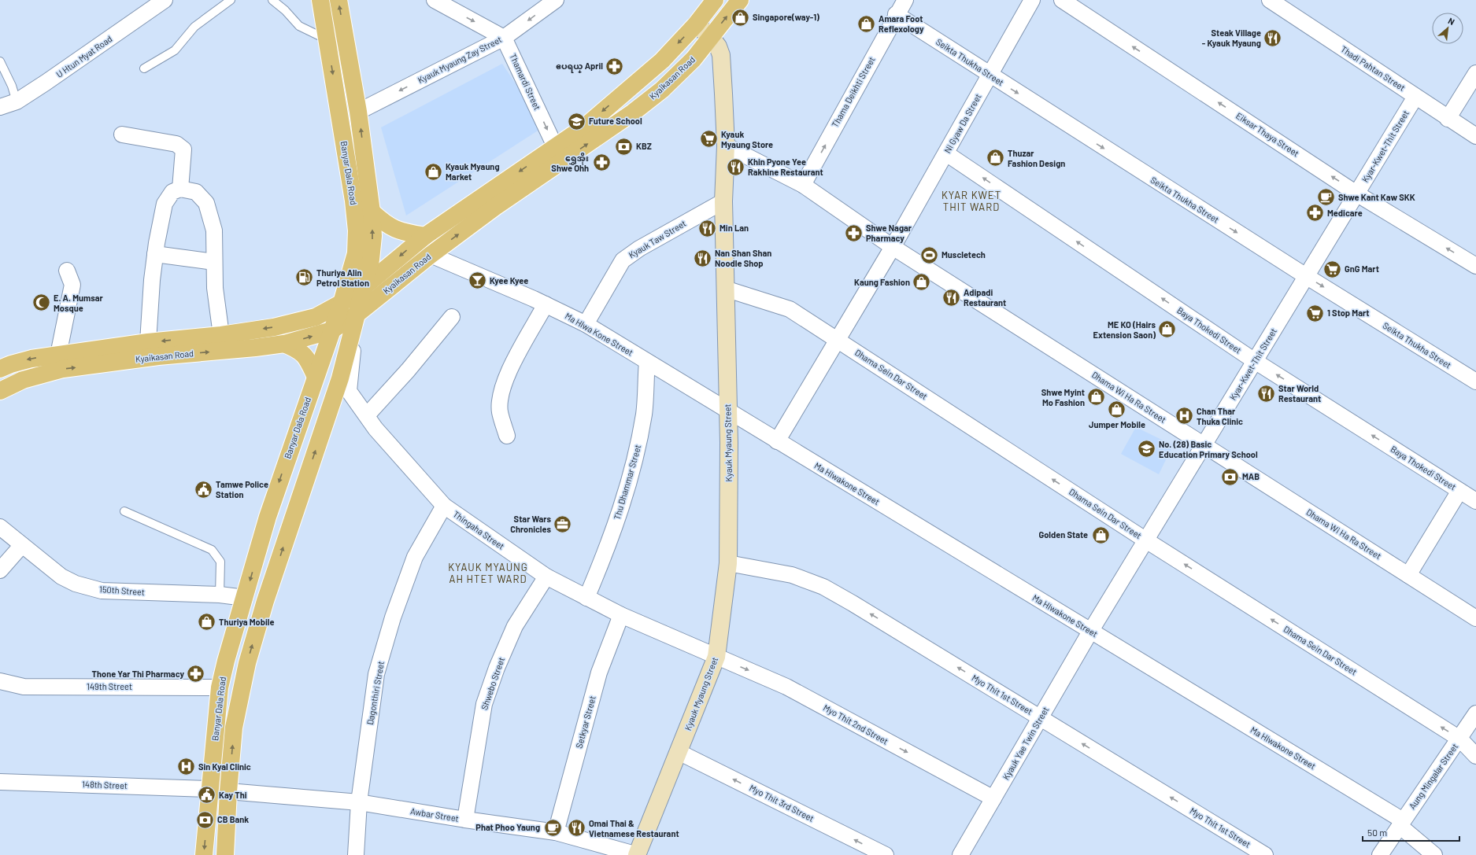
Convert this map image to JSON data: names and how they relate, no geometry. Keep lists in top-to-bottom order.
{
  "streets": {
    "main road": ["Kyaikasan Road", "Banyar Dala Road"],
    "street": [
      "U Htun Myat Road",
      "Kyauk Myaung Zay Street",
      "Seikta Thukha Street",
      "Thadi Pahtan Street",
      "Thamardi Street",
      "Thama Deikhti Street",
      "Ni Gyaw Da Street",
      "Eiksar Thaya Street",
      "Kyar-Kwet-Thit Street",
      "Kyauk Taw Street",
      "Baya Thokedi Street",
      "Ma Hlwa Kone Street",
      "Dhama Sein Dar Street",
      "Dhama Wi Ha Ra Street",
      "Kyauk Myaung Street",
      "Thu Dhammar Street",
      "Ma Hlwakone Street",
      "Thingaha Street",
      "150th Street",
      "Shwebo Street",
      "149th Street",
      "Dagonthiri Street",
      "Myo Thit 1st Street",
      "Setkyar Street",
      "Myo Thit 2nd Street",
      "Kyauk Yae Twin Street",
      "Aung Mingalar Street",
      "148th Street",
      "Myo Thit 3rd Street",
      "Awbar Street"
    ]
  },
  "crossings": [
    ["Kyauk Myaung Zay Street", "Thamardi Street"],
    ["Kyauk Myaung Zay Street", "Banyar Dala Road"],
    ["Seikta Thukha Street", "Thama Deikhti Street"],
    ["Seikta Thukha Street", "Ni Gyaw Da Street"],
    ["Seikta Thukha Street", "Kyar-Kwet-Thit Street"],
    ["Thadi Pahtan Street", "Kyar-Kwet-Thit Street"],
    ["Kyaikasan Road", "Thamardi Street"],
    ["Kyaikasan Road", "Banyar Dala Road"],
    ["Kyaikasan Road", "Ma Hlwa Kone Street"],
    ["Kyaikasan Road", "Kyauk Myaung Street"],
    ["Kyaikasan Road", "Thingaha Street"],
    ["Thama Deikhti Street", "Dhama Wi Ha Ra Street"],
    ["Ni Gyaw Da Street", "Baya Thokedi Street"],
    ["Ni Gyaw Da Street", "Dhama Sein Dar Street"],
    ["Ni Gyaw Da Street", "Dhama Wi Ha Ra Street"],
    ["Ni Gyaw Da Street", "Ma Hlwakone Street"],
    ["Eiksar Thaya Street", "Kyar-Kwet-Thit Street"],
    ["Kyar-Kwet-Thit Street", "Baya Thokedi Street"],
    ["Kyar-Kwet-Thit Street", "Dhama Sein Dar Street"],
    ["Kyar-Kwet-Thit Street", "Dhama Wi Ha Ra Street"],
    ["Kyar-Kwet-Thit Street", "Ma Hlwakone Street"],
    ["Kyar-Kwet-Thit Street", "Kyauk Yae Twin Street"],
    ["Banyar Dala Road", "Thingaha Street"],
    ["Banyar Dala Road", "150th Street"],
    ["Banyar Dala Road", "149th Street"],
    ["Banyar Dala Road", "148th Street"],
    ["Banyar Dala Road", "Awbar Street"],
    ["Kyauk Taw Street", "Ma Hlwa Kone Street"],
    ["Kyauk Taw Street", "Kyauk Myaung Street"],
    ["Ma Hlwa Kone Street", "Kyauk Myaung Street"],
    ["Ma Hlwa Kone Street", "Thu Dhammar Street"],
    ["Ma Hlwa Kone Street", "Ma Hlwakone Street"],
    ["Dhama Sein Dar Street", "Kyauk Myaung Street"],
    ["Dhama Sein Dar Street", "Aung Mingalar Street"],
    ["Dhama Wi Ha Ra Street", "Kyauk Myaung Street"],
    ["Kyauk Myaung Street", "Ma Hlwakone Street"],
    ["Kyauk Myaung Street", "Thingaha Street"],
    ["Kyauk Myaung Street", "Myo Thit 1st Street"],
    ["Kyauk Myaung Street", "Myo Thit 2nd Street"],
    ["Kyauk Myaung Street", "Myo Thit 3rd Street"],
    ["Kyauk Myaung Street", "Awbar Street"],
    ["Thu Dhammar Street", "Thingaha Street"],
    ["Ma Hlwakone Street", "Kyauk Yae Twin Street"],
    ["Ma Hlwakone Street", "Aung Mingalar Street"],
    ["Thingaha Street", "Shwebo Street"],
    ["Thingaha Street", "Dagonthiri Street"],
    ["Thingaha Street", "Setkyar Street"],
    ["Thingaha Street", "Myo Thit 2nd Street"],
    ["Shwebo Street", "Awbar Street"],
    ["Dagonthiri Street", "Awbar Street"],
    ["Myo Thit 1st Street", "Kyauk Yae Twin Street"],
    ["Setkyar Street", "Awbar Street"],
    ["Myo Thit 2nd Street", "Kyauk Yae Twin Street"]
  ],
  "one_way": [
    "Kyauk Myaung Zay Street",
    "Seikta Thukha Street",
    "Thamardi Street",
    "Thama Deikhti Street",
    "Eiksar Thaya Street",
    "Baya Thokedi Street",
    "Dhama Sein Dar Street",
    "Myo Thit 1st Street",
    "Myo Thit 2nd Street",
    "Myo Thit 3rd Street"
  ],
  "districts": ["KYAR KWET THIT WARD", "KYAUK MYAUNG AH HTET WARD"],
  "places": {
    "shop": [
      "Singapore(way-1)",
      "Amara Foot Reflexology",
      "Thuzar Fashion Design",
      "Kyauk Myaung Market",
      "Kaung Fashion",
      "ME KO (Hairs Extension Saon)",
      "Shwe Myint Mo Fashion",
      "Jumper Mobile",
      "Golden State",
      "Thuriya Mobile"
    ],
    "restaurant": [
      "Steak Village - Kyauk Myaung",
      "Khin Pyone Yee Rakhine Restaurant",
      "Min Lan",
      "Nan Shan Shan Noodle Shop",
      "Adipadi Restaurant",
      "Star World Restaurant",
      "Omai Thai & Vietnamese Restaurant"
    ],
    "pharmacy": [
      "ဧပရယ္ April",
      "ရွှေအိုး Shwe Ohh",
      "Medicare",
      "Shwe Nagar Pharmacy",
      "Thone Yar Thi Pharmacy"
    ],
    "school or university": ["Future School", "No. (28) Basic Education Primary School"],
    "supermarket": ["Kyauk Myaung Store", "GnG Mart", "1 Stop Mart"],
    "bank": ["KBZ", "MAB", "CB Bank"],
    "cafe": ["Shwe Kant Kaw SKK", "Phat Phoo Yaung"],
    "sports": ["Muscletech"],
    "fuel station": ["Thuriya Alin Petrol Station"],
    "bar": ["Kyee Kyee"],
    "mosque": ["E. A. Mumsar Mosque"],
    "hospital": ["Chan Thar Thuka Clinic", "Sin Kyal Clinic"],
    "public building": ["Tamwe Police Station", "Kay Thi"],
    "office": ["Star Wars Chronicles"]
  },
  "scale_bar": "50 m",
  "north": "top right"
}
